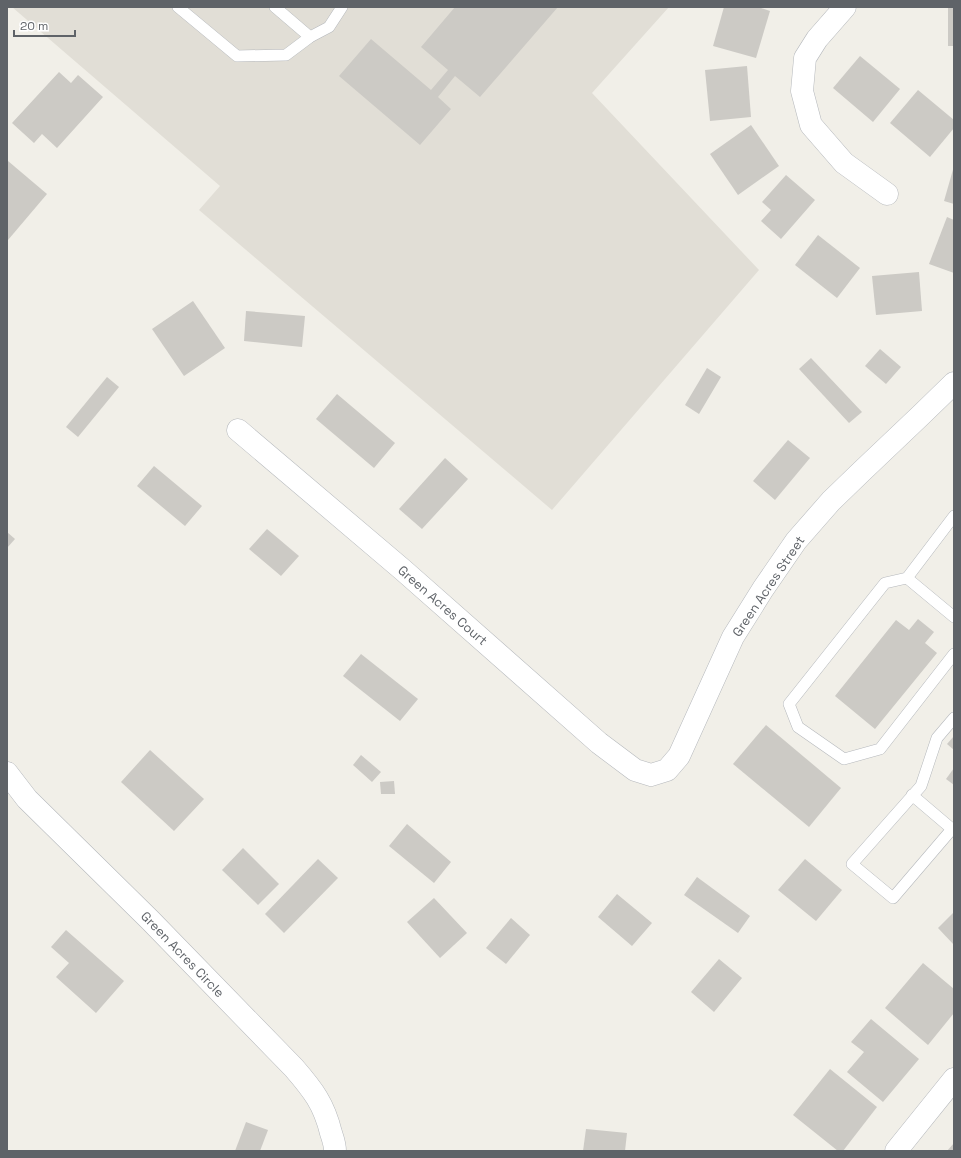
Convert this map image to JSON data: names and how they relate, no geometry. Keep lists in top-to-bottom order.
{
  "streets": {
    "street": ["Green Acres Street", "Green Acres Court", "Green Acres Circle"]
  },
  "crossings": [
    ["Green Acres Street", "Green Acres Court"]
  ],
  "scale_bar": "20 m"
}
